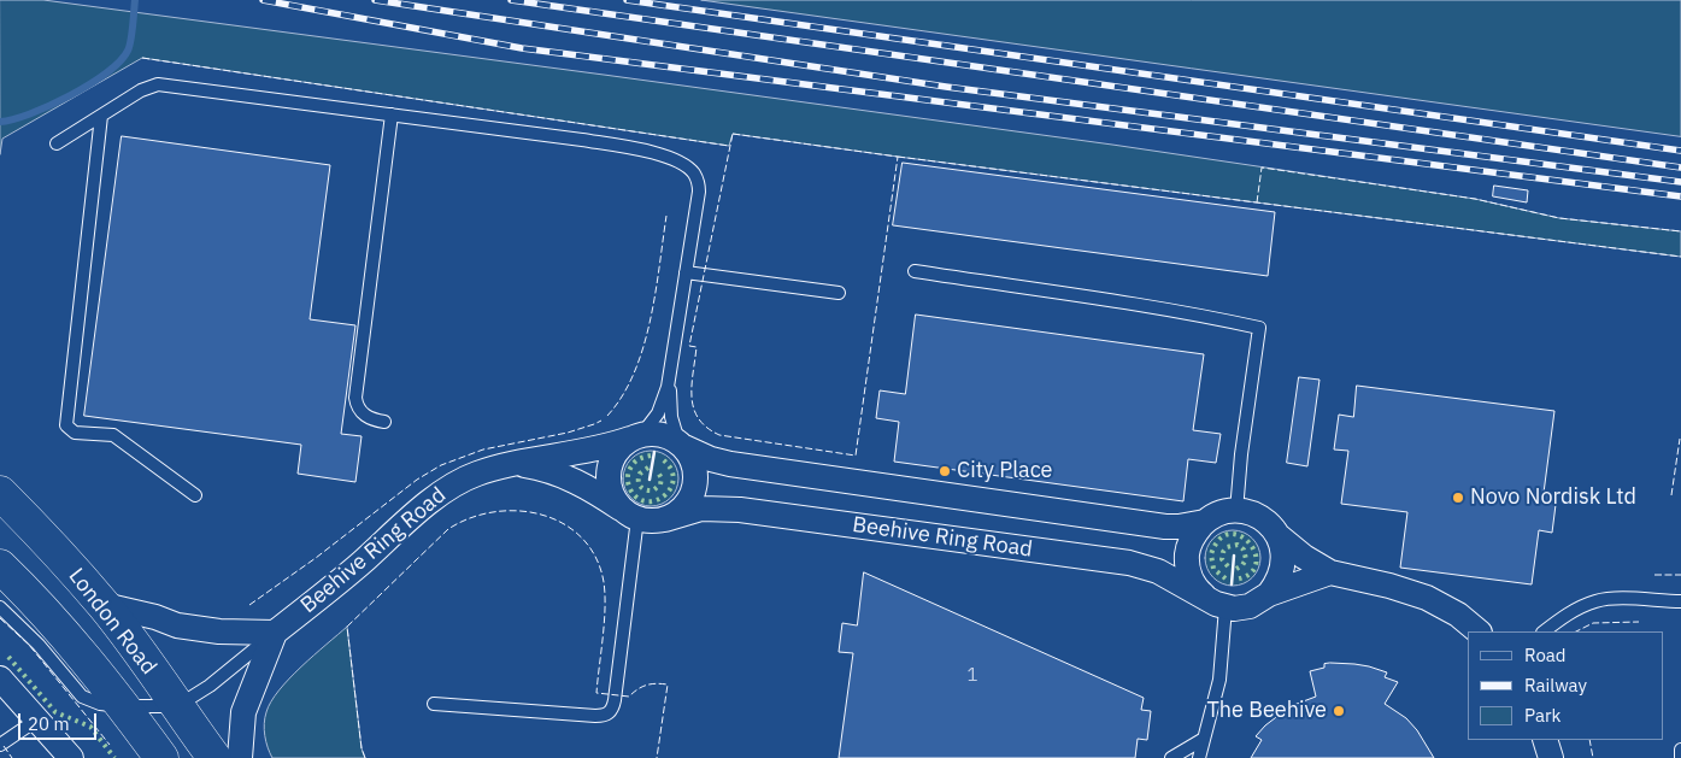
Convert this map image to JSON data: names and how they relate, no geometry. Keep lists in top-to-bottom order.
{
  "streets": {
    "main road": ["London Road"],
    "street": ["Beehive Ring Road"]
  },
  "crossings": [
    ["Beehive Ring Road", "London Road"]
  ],
  "places": ["City Place", "Novo Nordisk Ltd", "The Beehive"],
  "house_numbers": ["1"],
  "legend": ["Road", "Railway", "Park"],
  "scale_bar": "20 m"
}
